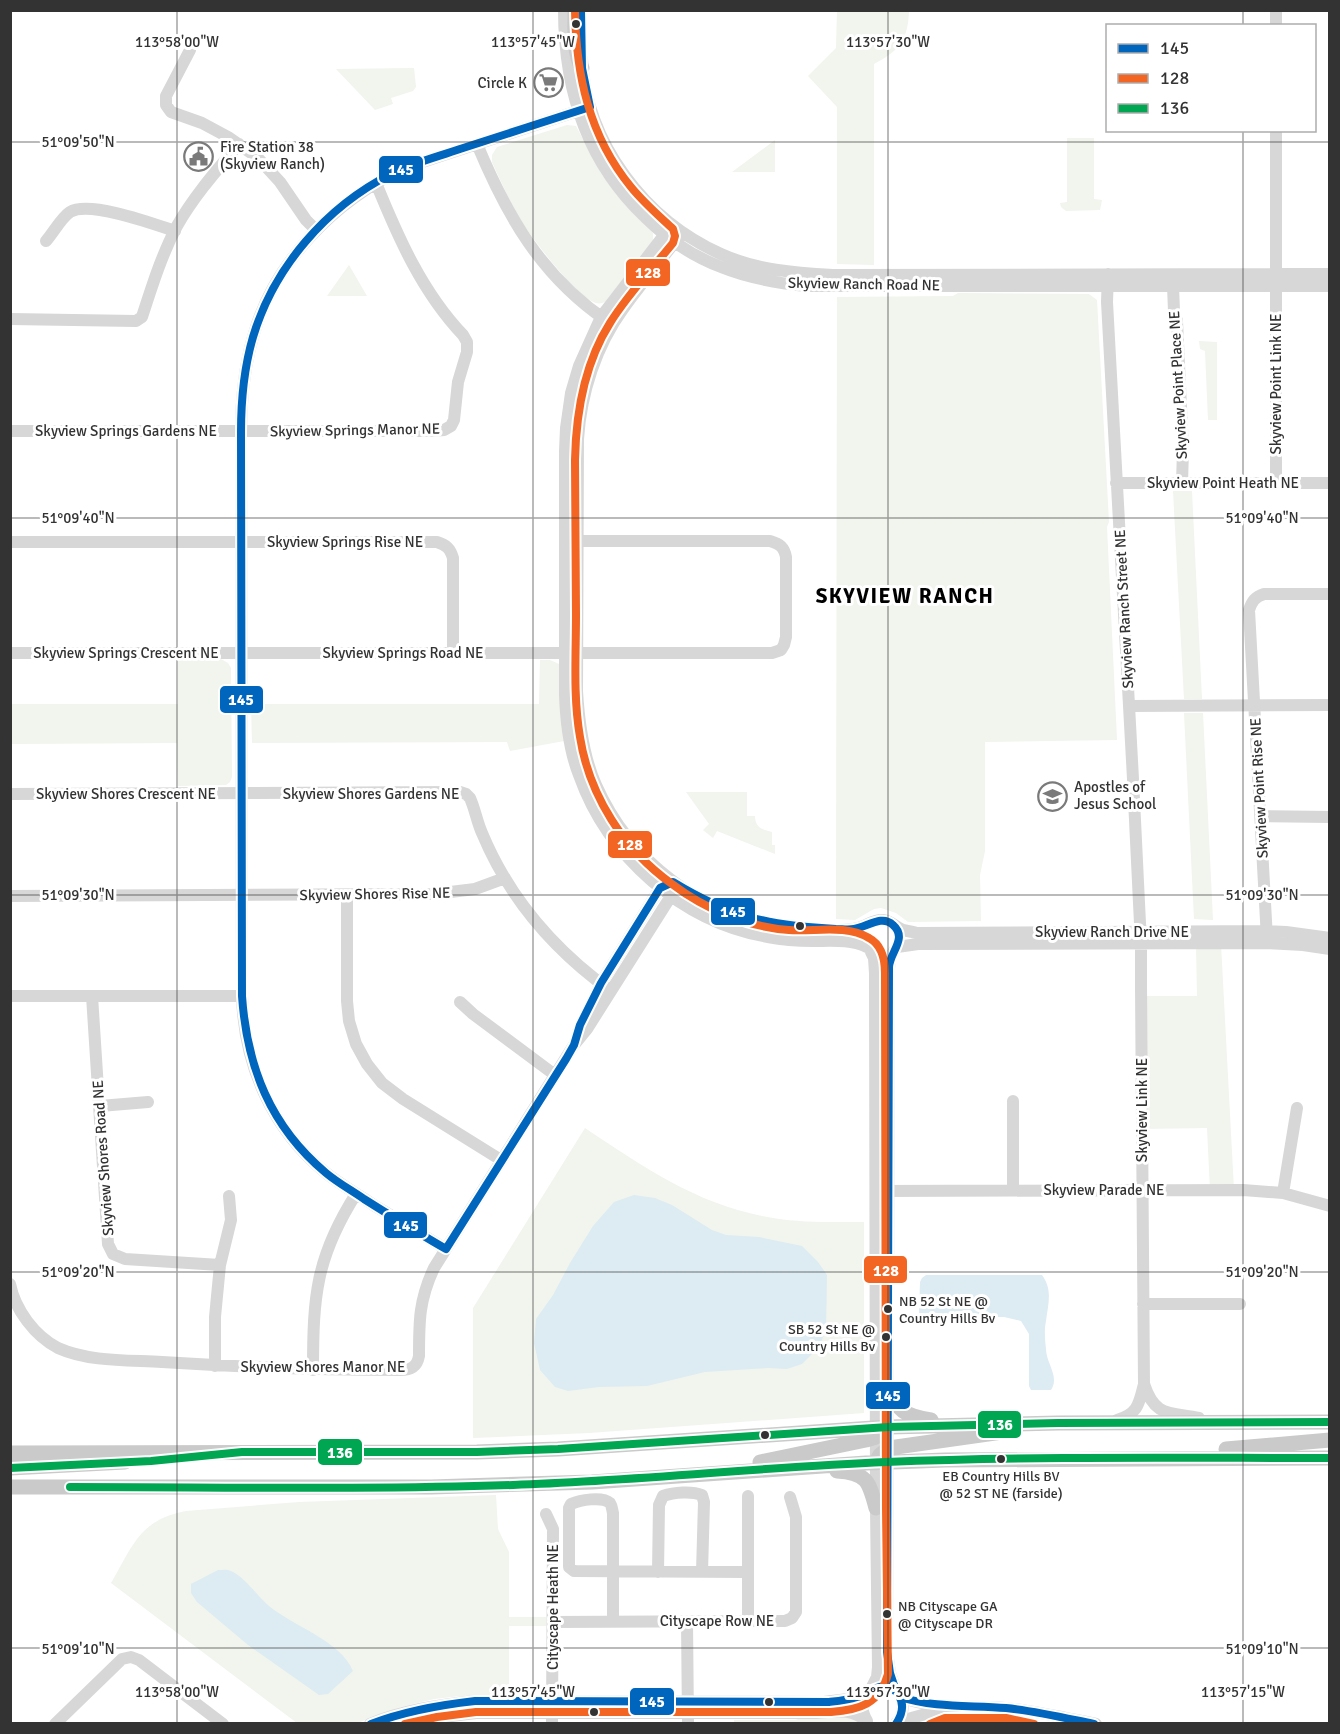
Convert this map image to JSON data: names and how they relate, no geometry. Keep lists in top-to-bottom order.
{
  "streets": {
    "street": [
      "Skyview Ranch Road NE",
      "Skyview Point Link NE",
      "Skyview Point Place NE",
      "Skyview Springs Manor NE",
      "Skyview Springs Gardens NE",
      "Skyview Point Heath NE",
      "Skyview Springs Rise NE",
      "Skyview Ranch Street NE",
      "Skyview Springs Crescent NE",
      "Skyview Springs Road NE",
      "Skyview Point Rise NE",
      "Skyview Shores Crescent NE",
      "Skyview Shores Gardens NE",
      "Skyview Shores Rise NE",
      "Skyview Ranch Drive NE",
      "Skyview Link NE",
      "Skyview Shores Road NE",
      "Skyview Parade NE",
      "Skyview Shores Manor NE",
      "Cityscape Heath NE",
      "Cityscape Row NE"
    ]
  },
  "crossings": [
    ["Skyview Ranch Road NE", "Skyview Point Link NE"],
    ["Skyview Ranch Road NE", "Skyview Point Place NE"],
    ["Skyview Ranch Road NE", "Skyview Ranch Street NE"],
    ["Skyview Point Link NE", "Skyview Point Heath NE"],
    ["Skyview Point Place NE", "Skyview Point Heath NE"],
    ["Skyview Springs Manor NE", "Skyview Springs Gardens NE"],
    ["Skyview Point Heath NE", "Skyview Ranch Street NE"],
    ["Skyview Springs Rise NE", "Skyview Springs Road NE"],
    ["Skyview Ranch Street NE", "Skyview Ranch Drive NE"],
    ["Skyview Ranch Street NE", "Skyview Link NE"],
    ["Skyview Springs Crescent NE", "Skyview Springs Road NE"],
    ["Skyview Point Rise NE", "Skyview Ranch Drive NE"],
    ["Skyview Shores Crescent NE", "Skyview Shores Gardens NE"],
    ["Skyview Shores Gardens NE", "Skyview Shores Rise NE"],
    ["Skyview Shores Gardens NE", "Skyview Shores Manor NE"],
    ["Skyview Ranch Drive NE", "Skyview Link NE"],
    ["Skyview Link NE", "Skyview Parade NE"],
    ["Cityscape Heath NE", "Cityscape Row NE"]
  ],
  "districts": ["SKYVIEW RANCH"],
  "places": {
    "supermarket": ["Circle K"],
    "public building": ["Fire Station 38 (Skyview Ranch)"],
    "school or university": ["Apostles of Jesus School"],
    "other": [
      "NB 52 St NE @ Country Hills Bv",
      "SB 52 St NE @ Country Hills Bv",
      "EB Country Hills BV @ 52 ST NE (farside)",
      "NB Cityscape GA @ Cityscape DR"
    ]
  },
  "lines": ["transit line 145", "transit line 128", "transit line 136"],
  "legend": ["145", "128", "136"],
  "coordinates": [
    "113°58'00\"W",
    "113°57'45\"W",
    "113°57'30\"W",
    "51°09'50\"N",
    "51°09'40\"N",
    "51°09'30\"N",
    "51°09'20\"N",
    "51°09'10\"N",
    "113°57'15\"W"
  ]
}
